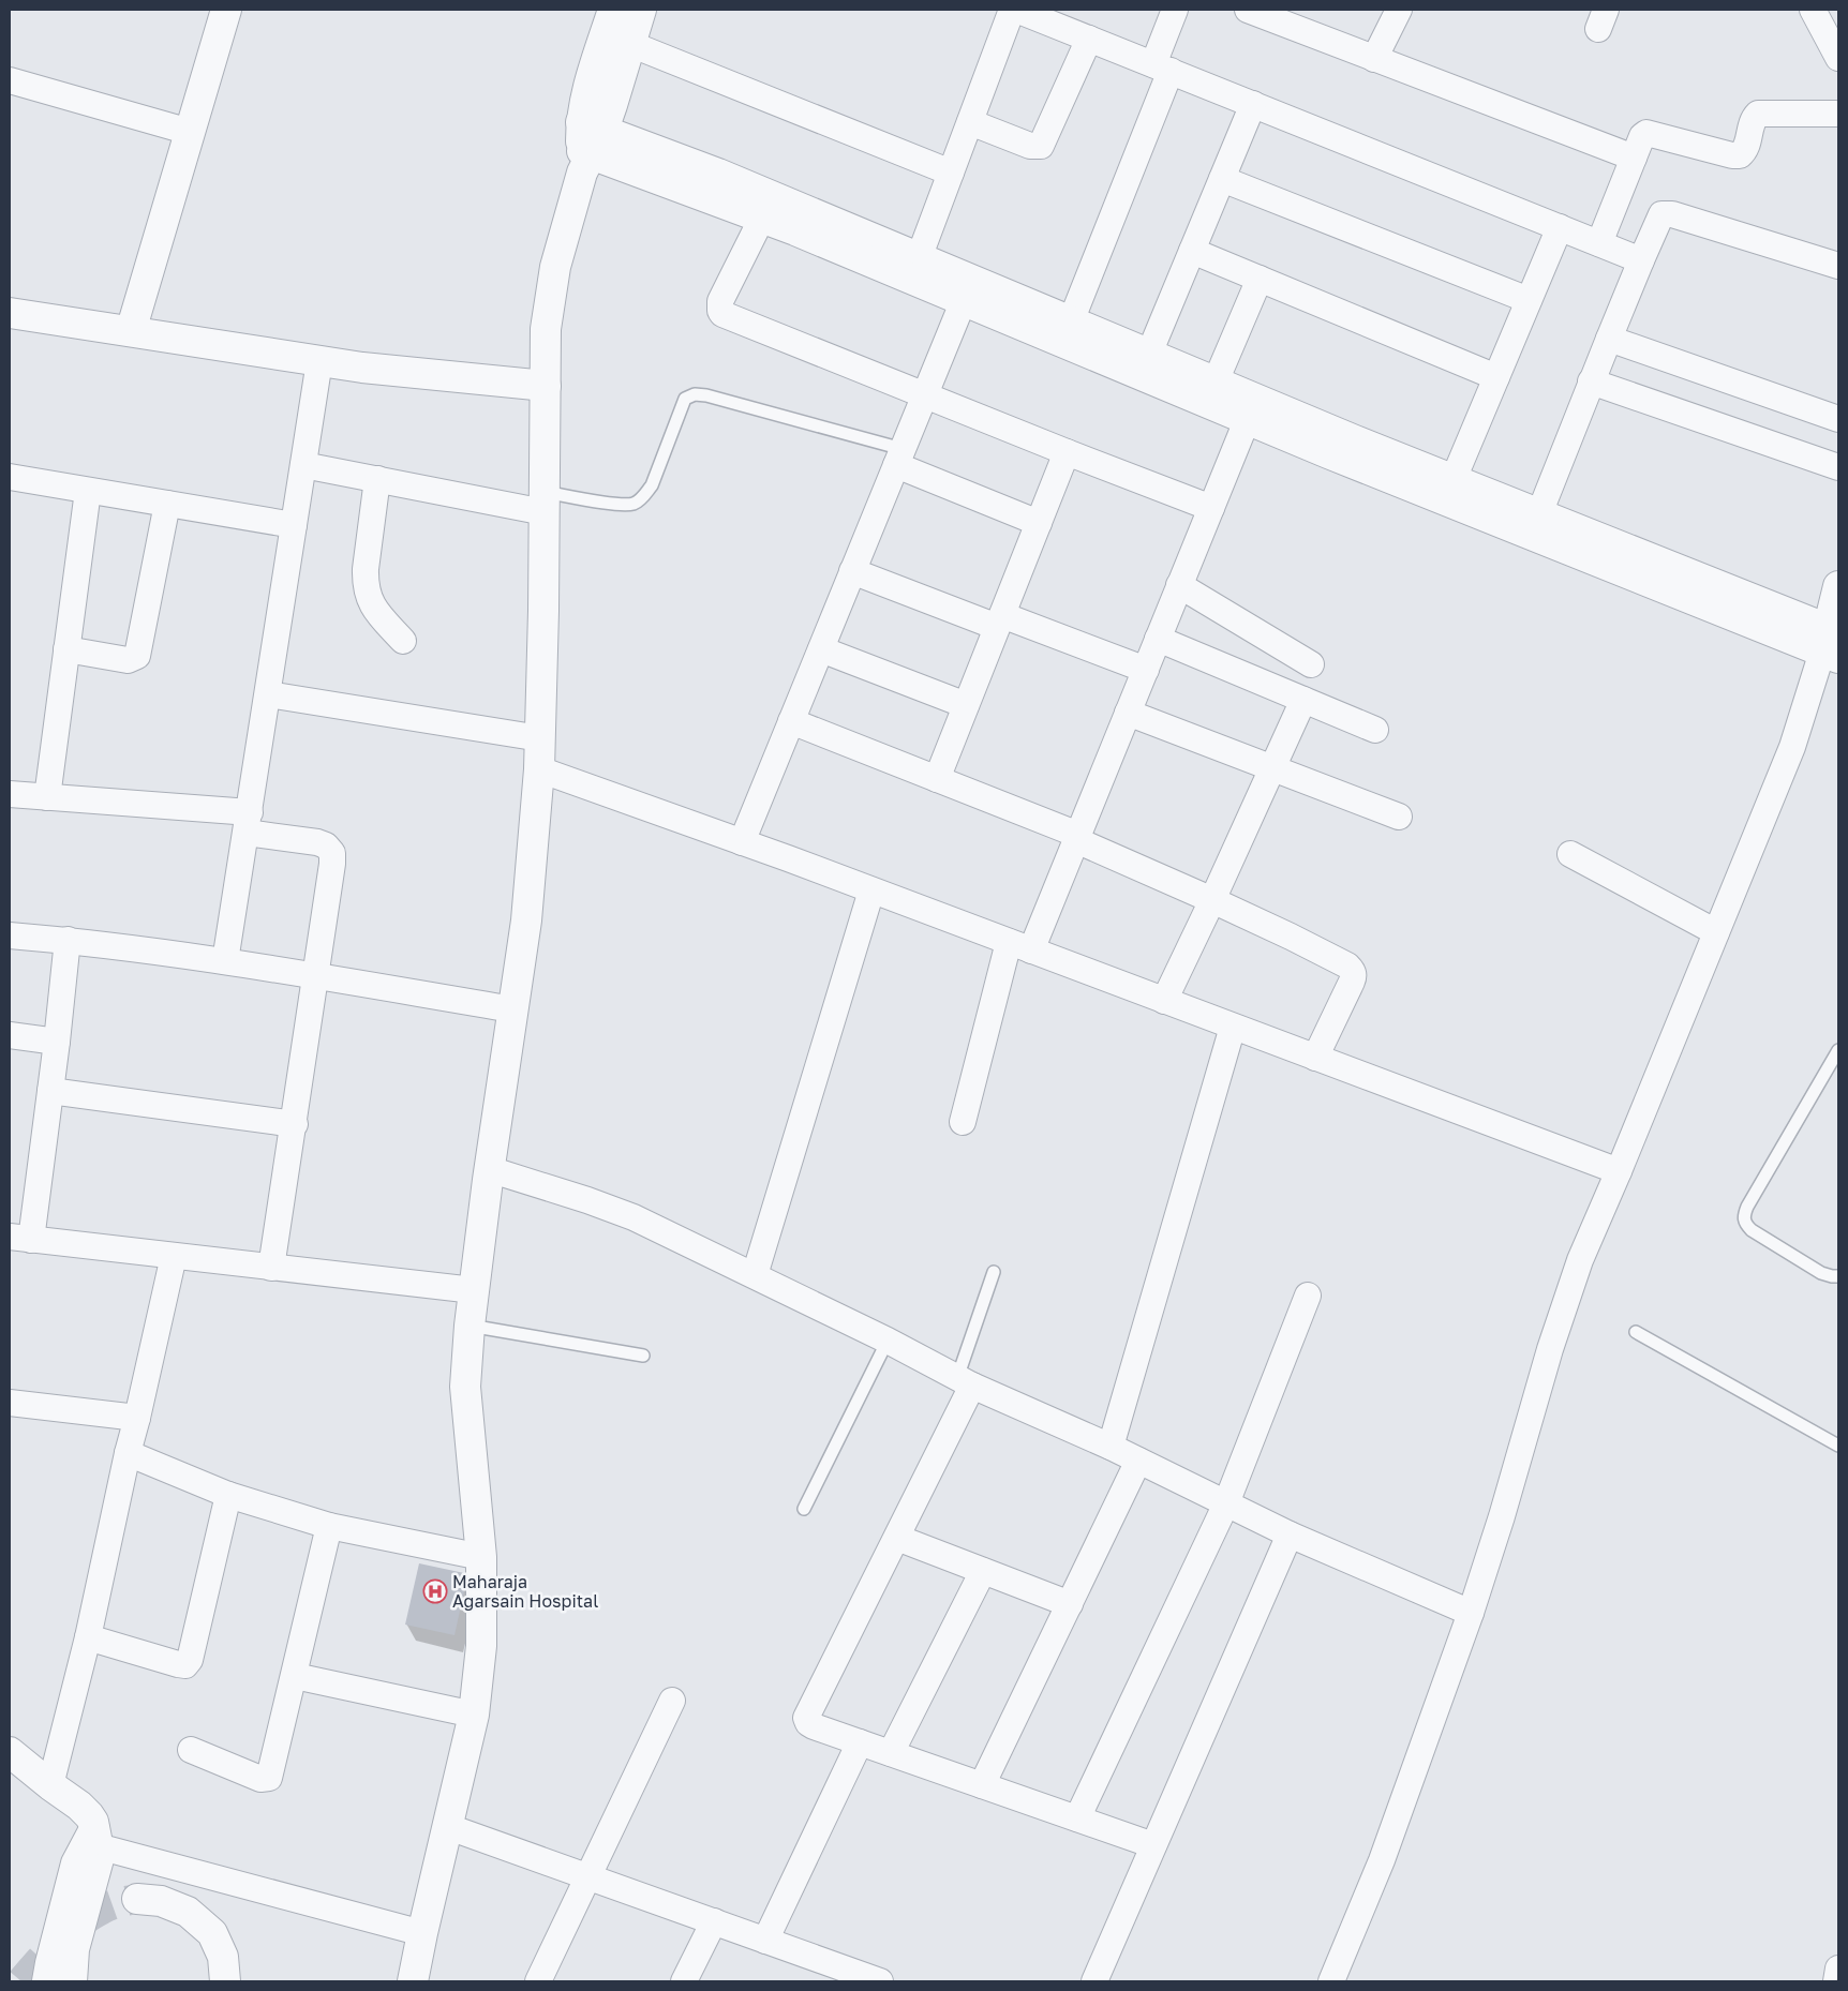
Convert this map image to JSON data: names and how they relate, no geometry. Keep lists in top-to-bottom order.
{
  "places": {
    "hospital": ["Maharaja Agarsain Hospital"]
  }
}
